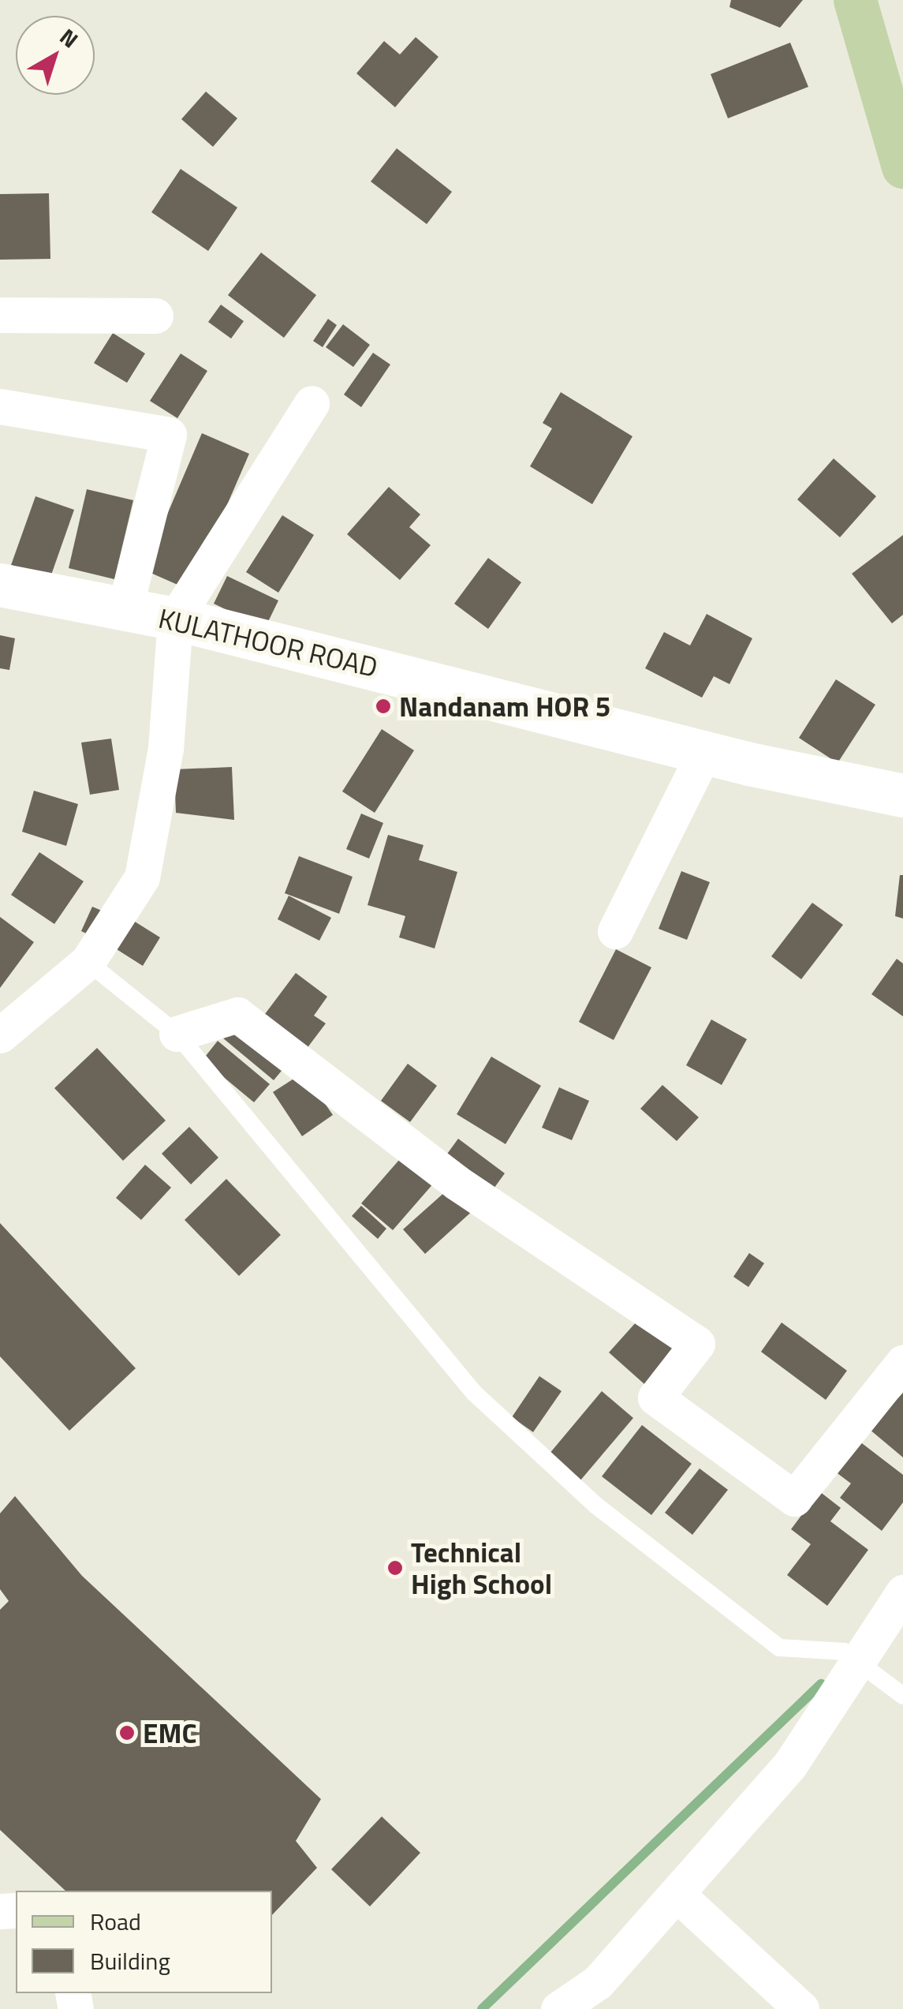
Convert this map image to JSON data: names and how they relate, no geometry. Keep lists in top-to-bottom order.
{
  "streets": {
    "main road": ["KULATHOOR ROAD"]
  },
  "places": ["Nandanam HOR 5", "Technical High School", "EMC"],
  "legend": ["Road", "Building"],
  "north": "top right"
}
